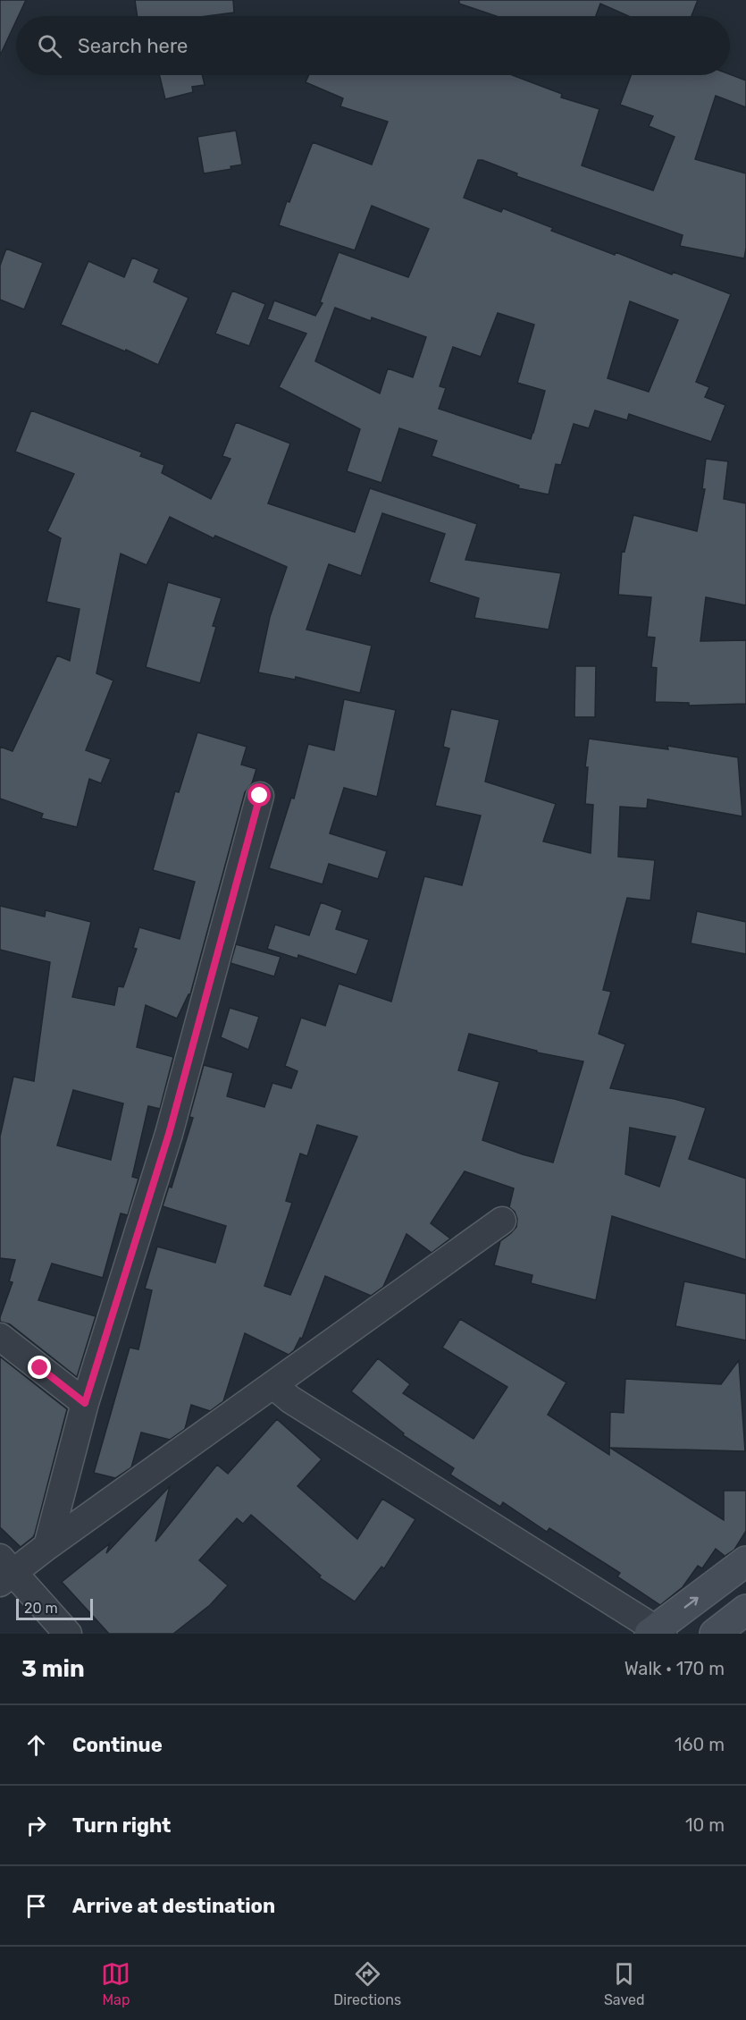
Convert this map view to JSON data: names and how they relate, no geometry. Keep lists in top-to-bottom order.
{
  "scale_bar": "20 m",
  "page": {
    "search": "Search here",
    "scale": "20 m",
    "heading": ["3 min", "Walk · 170 m"],
    "list": [
      ["Continue", "160 m"],
      ["Turn right", "10 m"],
      "Arrive at destination"
    ],
    "nav": ["Map", "Directions", "Saved"]
  }
}
